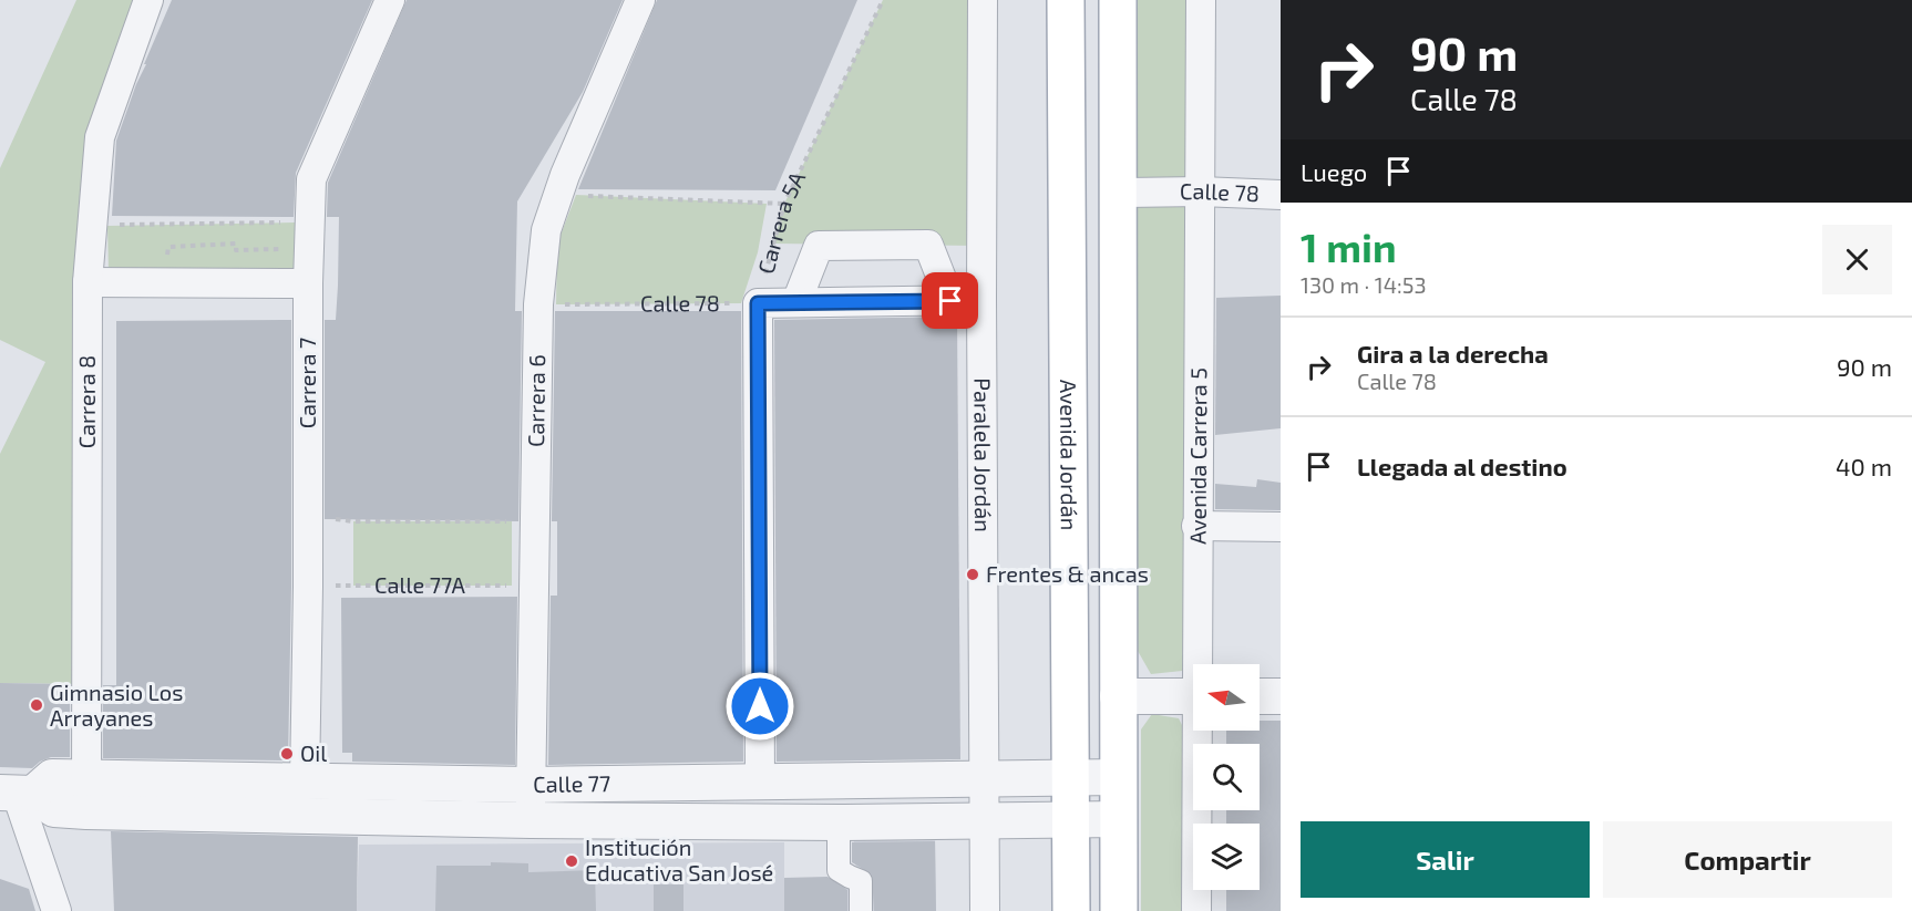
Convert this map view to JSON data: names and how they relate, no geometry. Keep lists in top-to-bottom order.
{
  "streets": {
    "main road": ["Avenida Jordán"],
    "street": [
      "Calle 78",
      "Carrera 5A",
      "Carrera 7",
      "Carrera 8",
      "Carrera 6",
      "Avenida Carrera 5",
      "Paralela Jordán",
      "Calle 77"
    ],
    "path": ["Calle 77A"]
  },
  "crossings": [
    ["Calle 78", "Carrera 5A"],
    ["Calle 78", "Carrera 6"],
    ["Calle 78", "Avenida Carrera 5"],
    ["Carrera 5A", "Calle 77"],
    ["Carrera 7", "Calle 77A"],
    ["Carrera 7", "Calle 77"],
    ["Carrera 8", "Calle 77"],
    ["Carrera 6", "Calle 77A"],
    ["Carrera 6", "Calle 77"],
    ["Avenida Jordán", "Calle 77"],
    ["Paralela Jordán", "Calle 77"]
  ],
  "places": [
    "Frentes & ancas",
    "Gimnasio Los Arrayanes",
    "Oil",
    "Institución Educativa San José"
  ],
  "north": "left",
  "page": {
    "turn": ["90 m", "Calle 78"],
    "then": "Luego",
    "heading": ["1 min", "130 m · 14:53"],
    "list": [
      {
        "name": "Gira a la derecha",
        "note": "Calle 78",
        "value": "90 m"
      },
      {
        "name": "Llegada al destino",
        "value": "40 m"
      }
    ],
    "buttons": ["Salir", "Compartir"]
  }
}
